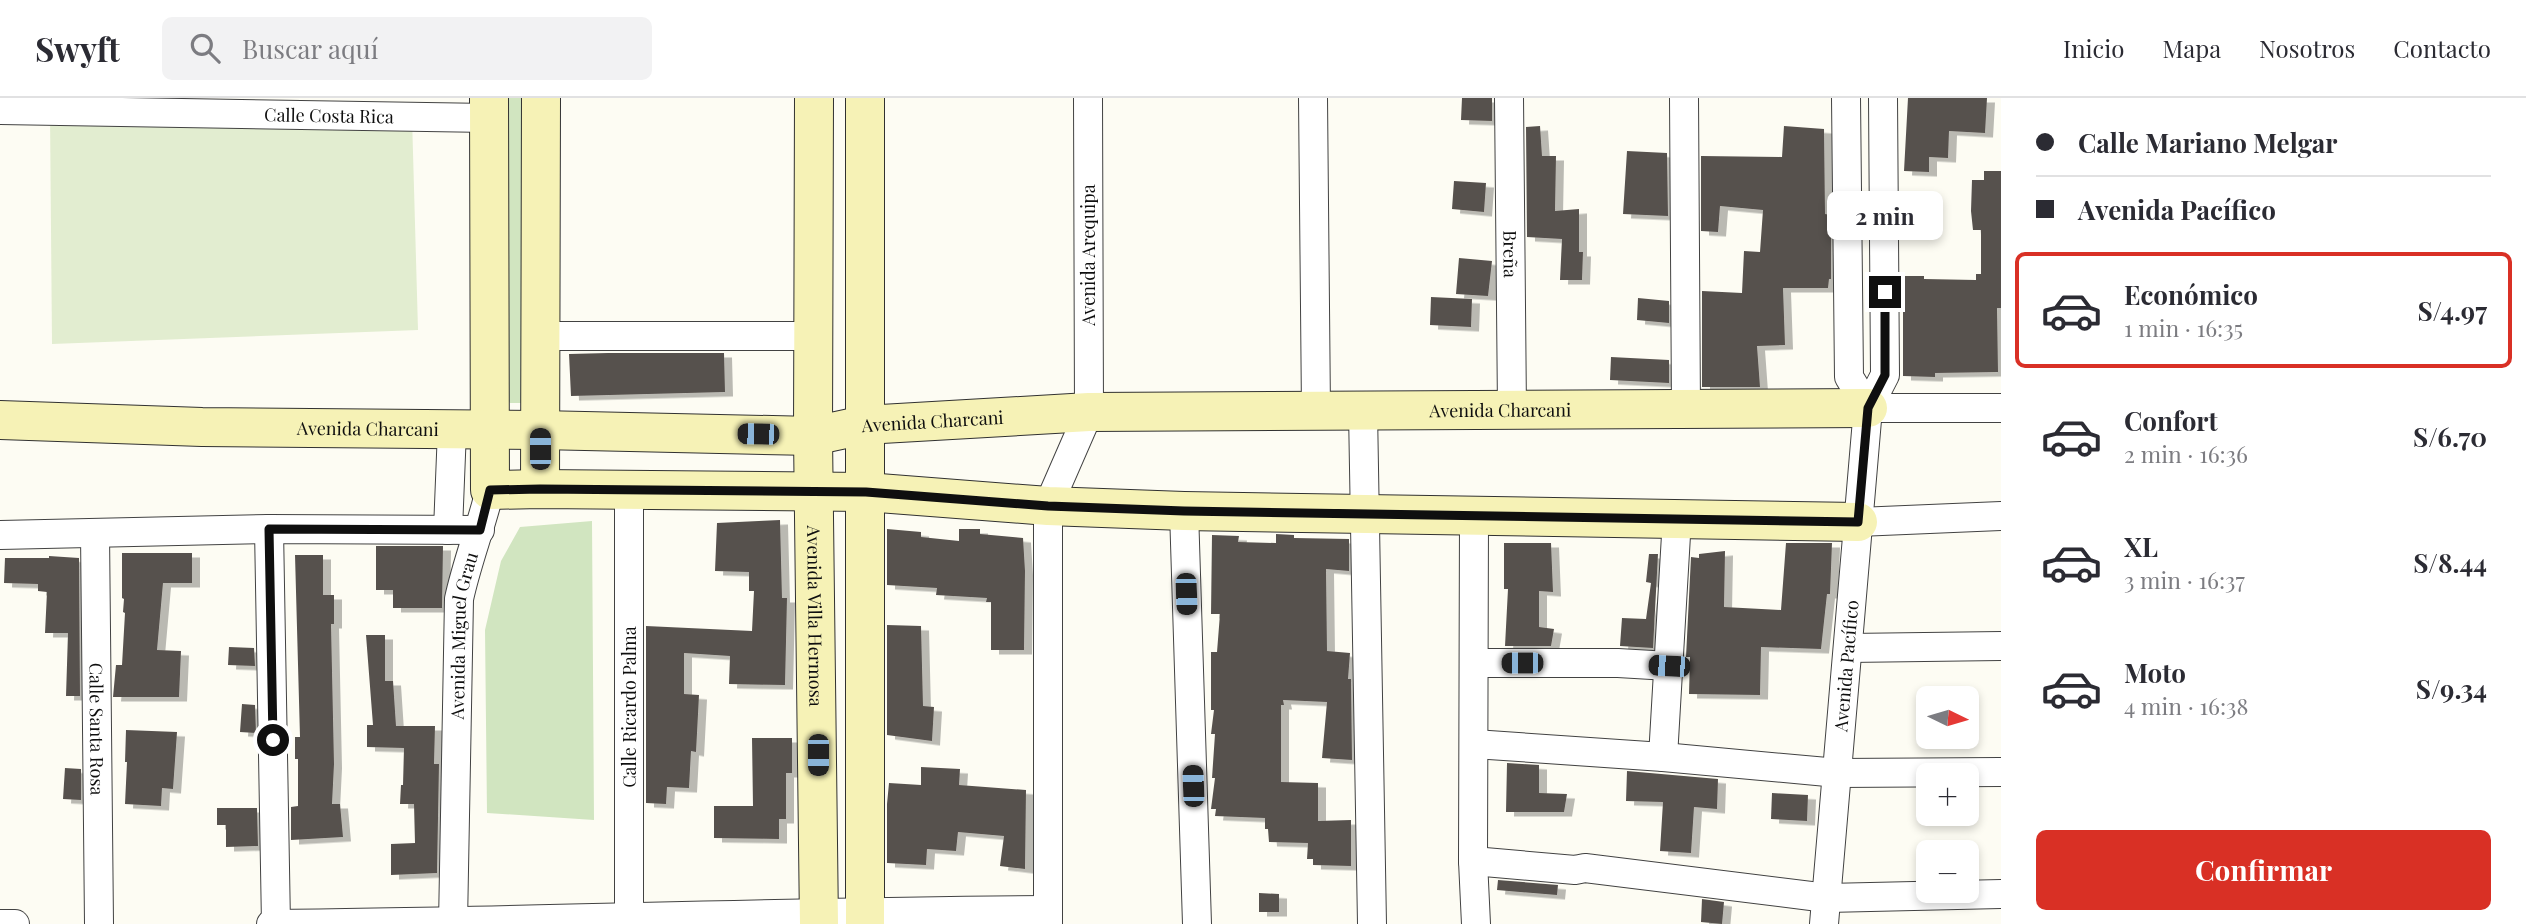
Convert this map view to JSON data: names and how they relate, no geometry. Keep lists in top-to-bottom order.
{
  "streets": {
    "street": [
      "Calle Costa Rica",
      "Breña",
      "Avenida Arequipa",
      "Avenida Charcani",
      "Avenida Villa Hermosa",
      "Avenida Miguel Grau",
      "Avenida Pacífico",
      "Calle Ricardo Palma",
      "Calle Santa Rosa"
    ]
  },
  "crossings": [
    ["Calle Costa Rica", "Avenida Miguel Grau"],
    ["Breña", "Avenida Charcani"],
    ["Avenida Arequipa", "Avenida Charcani"],
    ["Avenida Charcani", "Avenida Villa Hermosa"],
    ["Avenida Charcani", "Avenida Miguel Grau"],
    ["Avenida Charcani", "Avenida Pacífico"]
  ],
  "north": "right",
  "page": {
    "header": "Swyft",
    "search": "Buscar aquí",
    "nav": [
      "Inicio",
      "Mapa",
      "Nosotros",
      "Contacto"
    ],
    "banner": ["Calle Mariano Melgar", "Avenida Pacífico"],
    "bubble": "2 min",
    "list": [
      {
        "name": "Económico",
        "note": "1 min · 16:35",
        "value": "S/4.97"
      },
      {
        "name": "Confort",
        "note": "2 min · 16:36",
        "value": "S/6.70"
      },
      {
        "name": "XL",
        "note": "3 min · 16:37",
        "value": "S/8.44"
      },
      {
        "name": "Moto",
        "note": "4 min · 16:38",
        "value": "S/9.34"
      }
    ],
    "map_buttons": ["+", "−"],
    "buttons": "Confirmar"
  }
}
